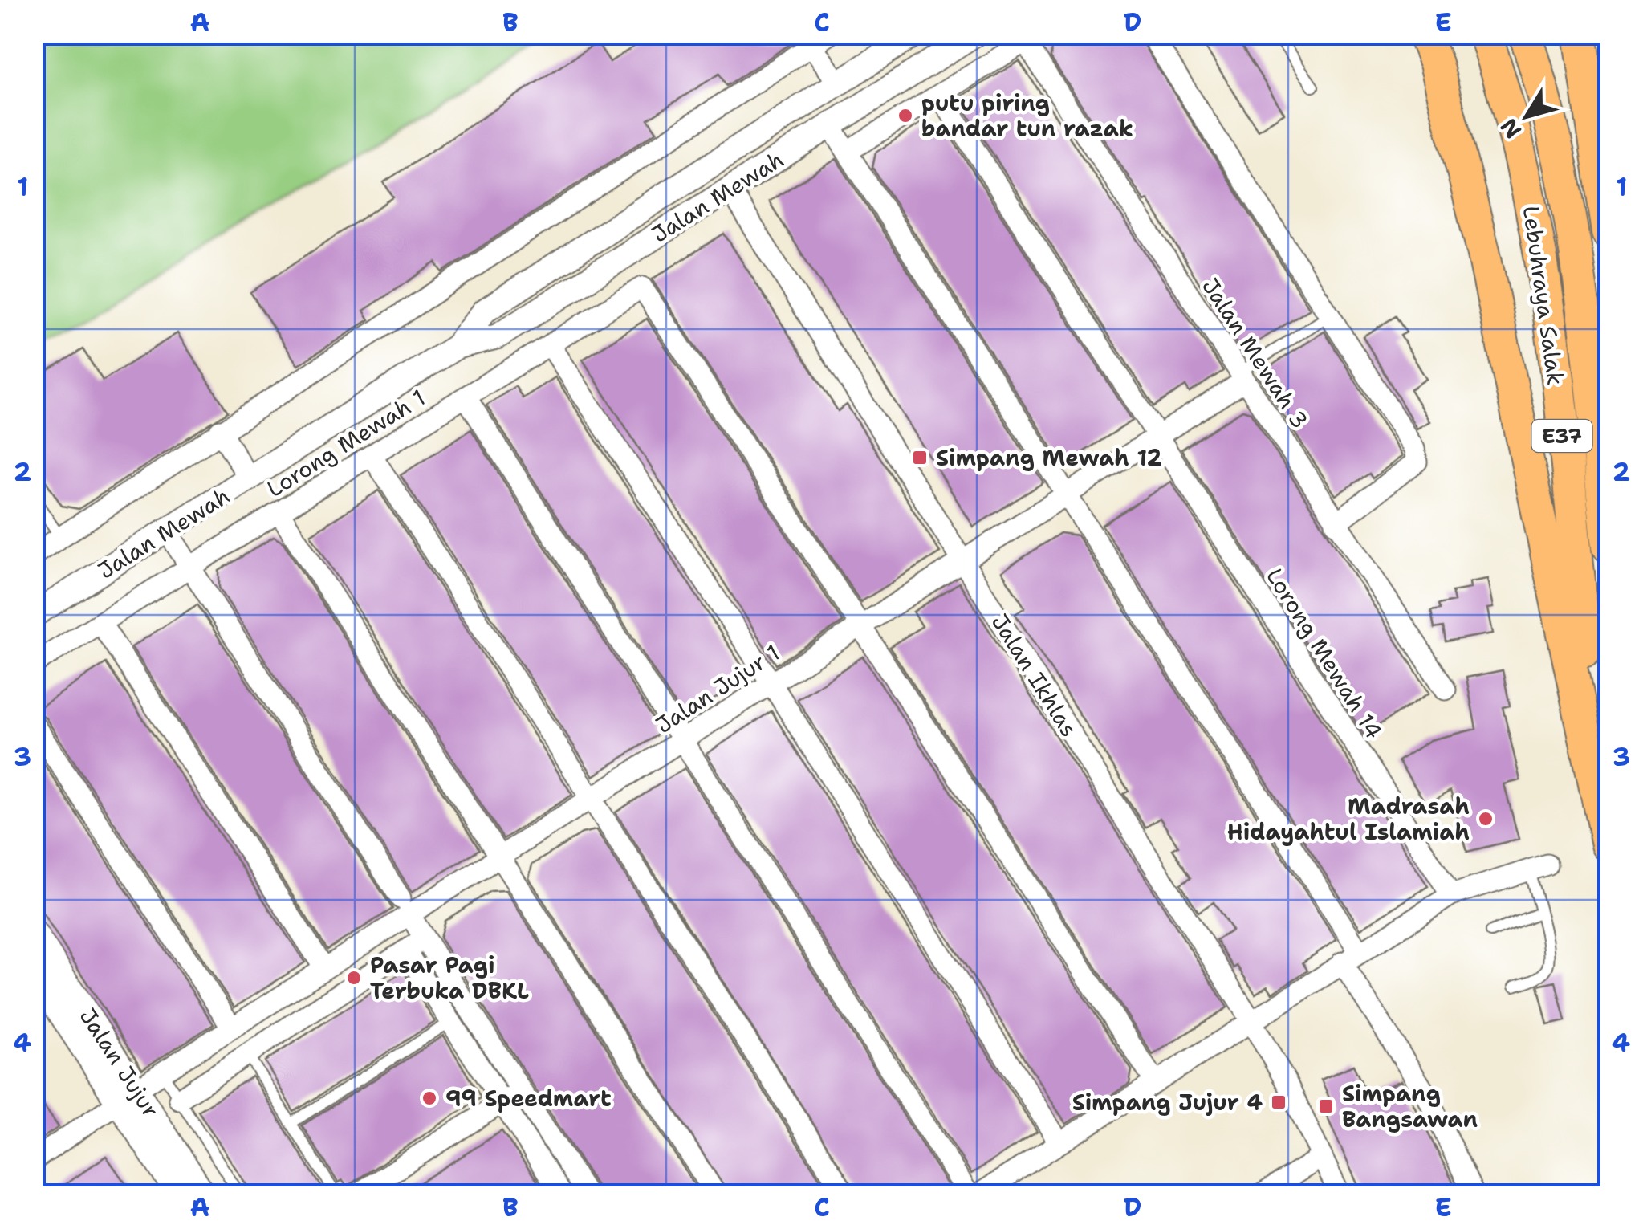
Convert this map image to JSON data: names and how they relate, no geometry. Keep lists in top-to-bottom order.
{
  "streets": {
    "highway": ["Lebuhraya Salak", "E37"],
    "street": [
      "Jalan Mewah",
      "Jalan Mewah 3",
      "Lorong Mewah 1",
      "Lorong Mewah 14",
      "Jalan Ikhlas",
      "Jalan Jujur 1",
      "Jalan Jujur"
    ]
  },
  "crossings": [
    ["Jalan Mewah", "Jalan Ikhlas"],
    ["Jalan Mewah 3", "Jalan Jujur 1"],
    ["Lorong Mewah 1", "Jalan Jujur 1"],
    ["Lorong Mewah 14", "Jalan Jujur 1"],
    ["Jalan Ikhlas", "Jalan Jujur 1"],
    ["Jalan Jujur 1", "Jalan Jujur"]
  ],
  "places": {
    "other": [
      "putu piring bandar tun razak",
      "Madrasah Hidayahtul Islamiah",
      "Pasar Pagi Terbuka DBKL",
      "99 Speedmart"
    ],
    "transit": ["Simpang Mewah 12", "Simpang Jujur 4", "Simpang Bangsawan"]
  },
  "north": "bottom left",
  "grid": {
    "columns": [
      "A",
      "B",
      "C",
      "D",
      "E"
    ],
    "rows": [
      "1",
      "2",
      "3",
      "4"
    ]
  }
}
